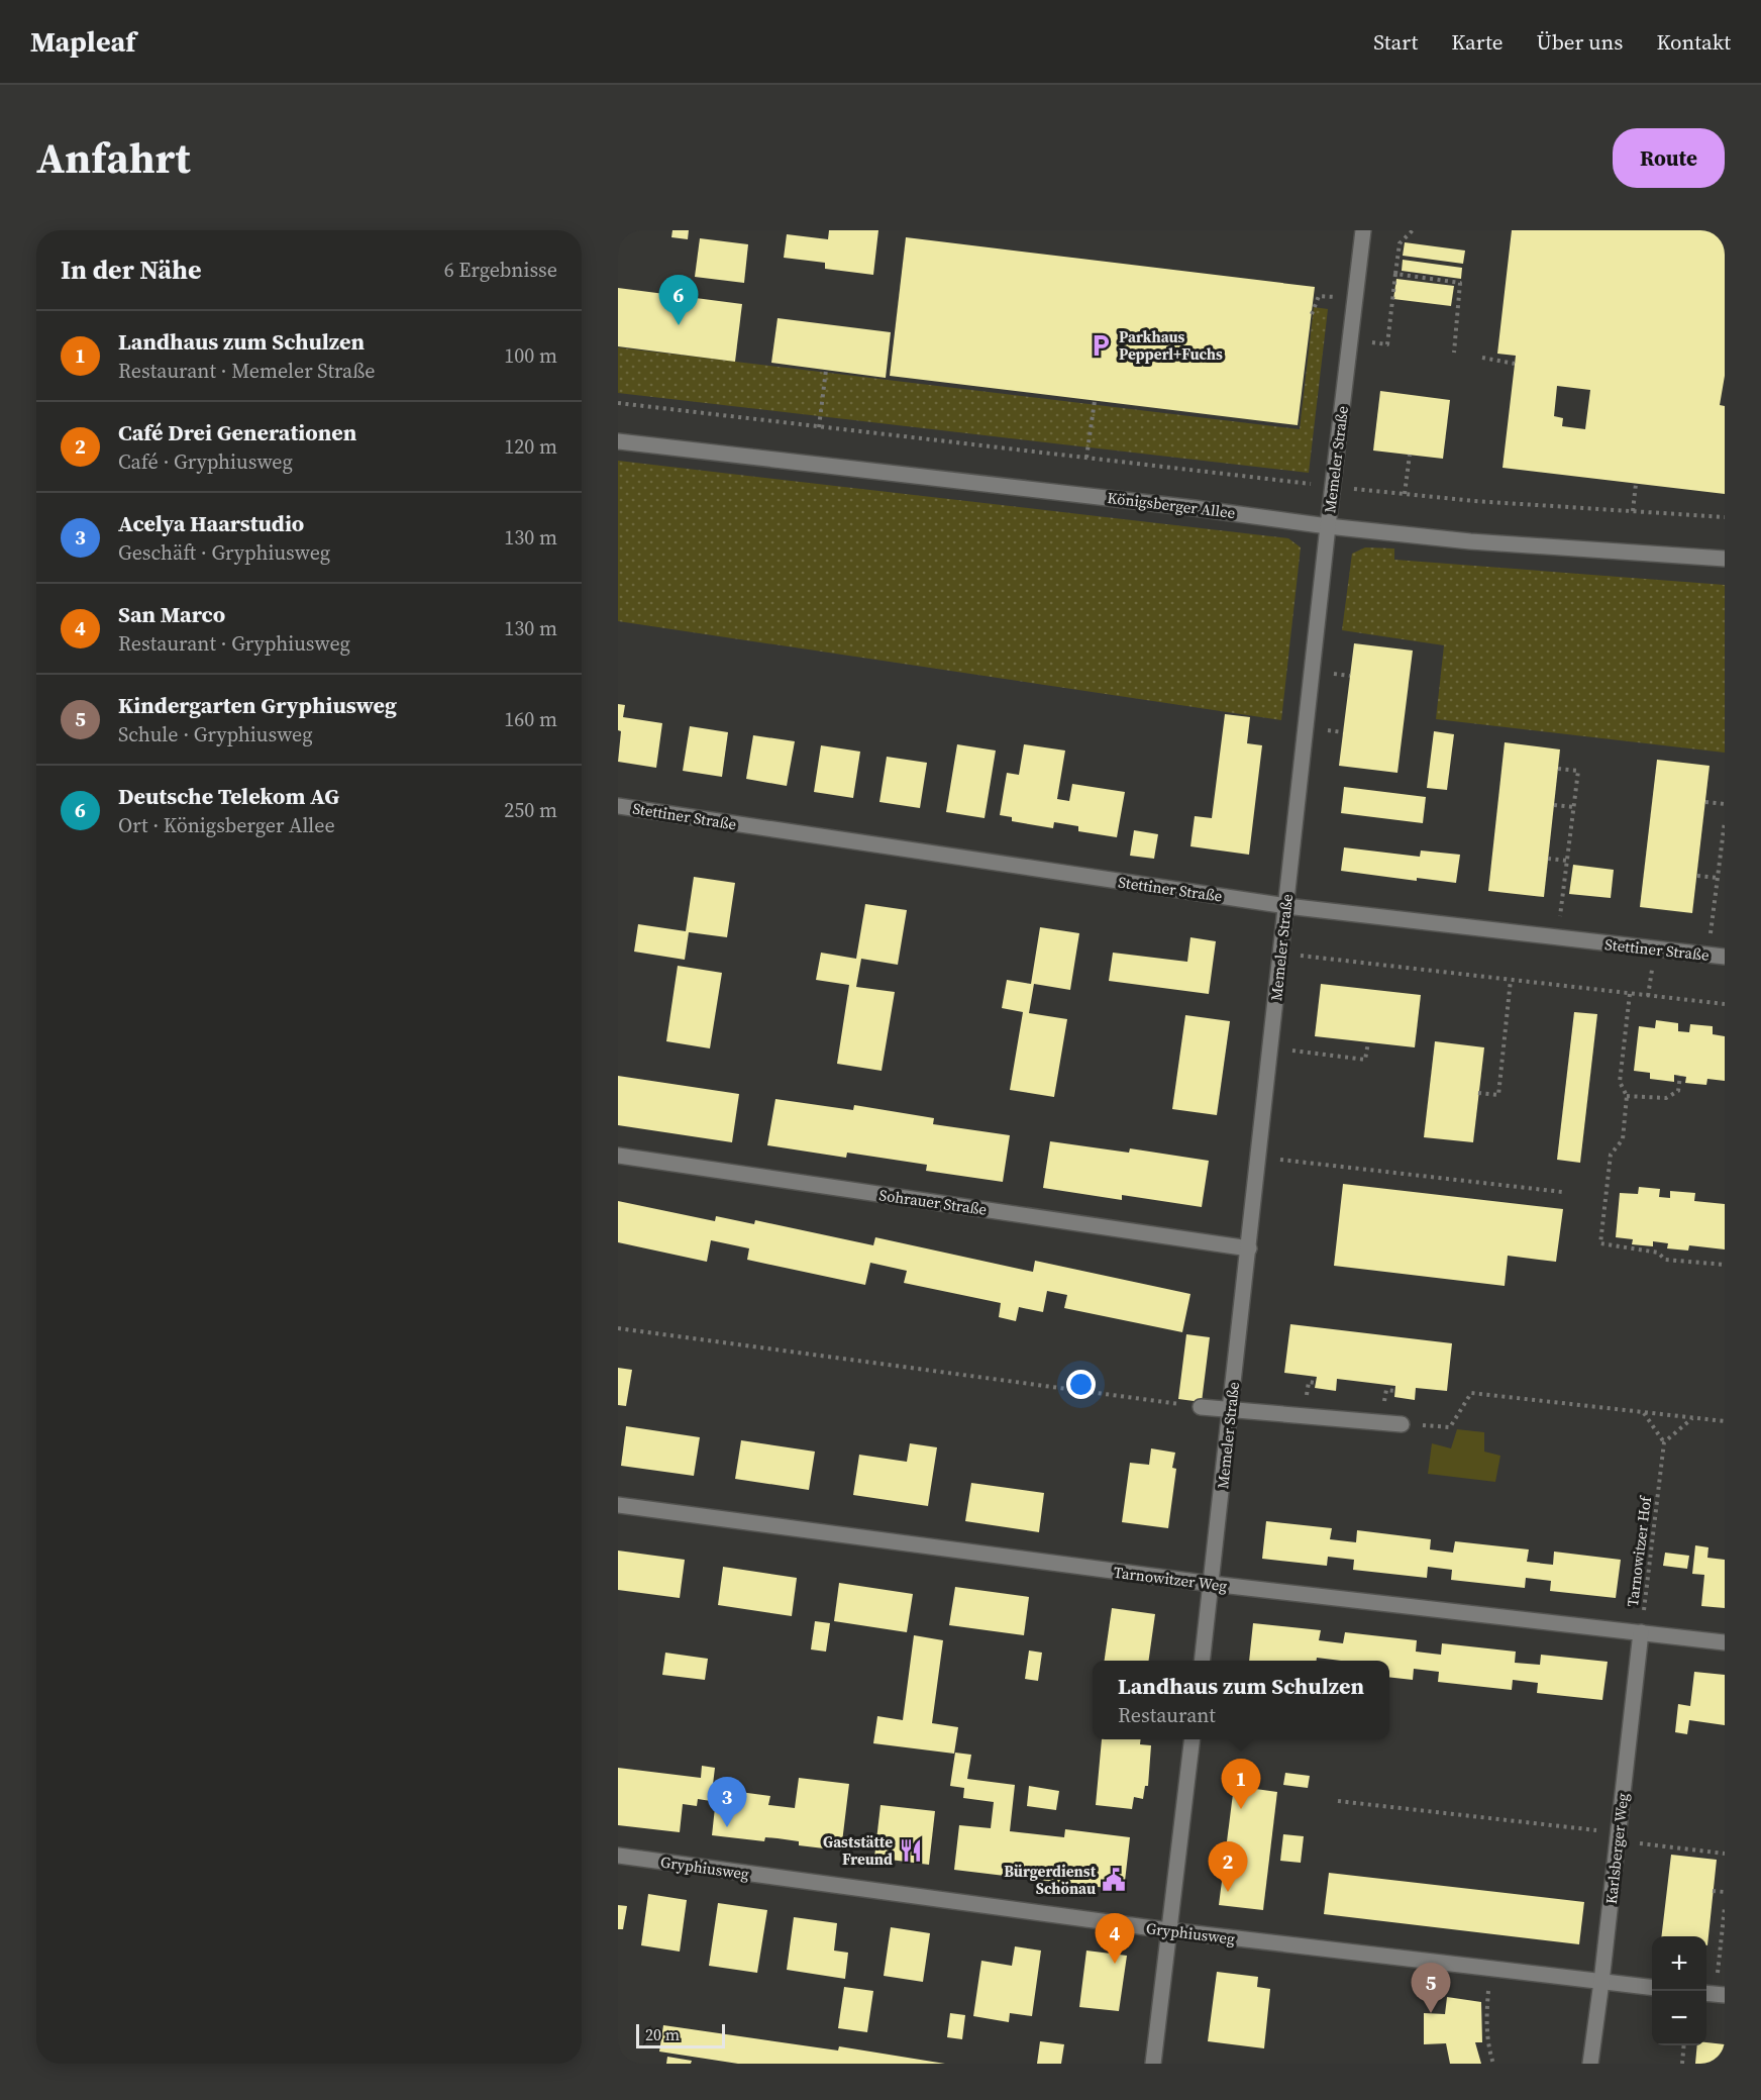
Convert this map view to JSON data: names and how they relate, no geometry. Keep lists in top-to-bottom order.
{
  "streets": {
    "street": [
      "Memeler Straße",
      "Königsberger Allee",
      "Stettiner Straße",
      "Sohrauer Straße",
      "Tarnowitzer Weg",
      "Karlsberger Weg",
      "Gryphiusweg"
    ],
    "path": ["Tarnowitzer Hof"]
  },
  "crossings": [
    ["Memeler Straße", "Königsberger Allee"],
    ["Memeler Straße", "Stettiner Straße"],
    ["Memeler Straße", "Sohrauer Straße"],
    ["Memeler Straße", "Tarnowitzer Weg"],
    ["Tarnowitzer Hof", "Tarnowitzer Weg"],
    ["Tarnowitzer Hof", "Karlsberger Weg"],
    ["Tarnowitzer Weg", "Karlsberger Weg"],
    ["Karlsberger Weg", "Gryphiusweg"]
  ],
  "places": {
    "parking": ["Parkhaus Pepperl+Fuchs"],
    "restaurant": ["Gaststätte Freund"],
    "public building": ["Bürgerdienst Schönau"]
  },
  "scale_bar": "20 m",
  "page": {
    "header": "Mapleaf",
    "nav": [
      "Start",
      "Karte",
      "Über uns",
      "Kontakt"
    ],
    "title": "Anfahrt",
    "buttons": "Route",
    "heading": ["In der Nähe", "6 Ergebnisse"],
    "pins": [
      "6",
      "1",
      "3",
      "2",
      "4",
      "5"
    ],
    "list": [
      {
        "mark": "1",
        "name": "Landhaus zum Schulzen",
        "note": "Restaurant · Memeler Straße",
        "value": "100 m"
      },
      {
        "mark": "2",
        "name": "Café Drei Generationen",
        "note": "Café · Gryphiusweg",
        "value": "120 m"
      },
      {
        "mark": "3",
        "name": "Acelya Haarstudio",
        "note": "Geschäft · Gryphiusweg",
        "value": "130 m"
      },
      {
        "mark": "4",
        "name": "San Marco",
        "note": "Restaurant · Gryphiusweg",
        "value": "130 m"
      },
      {
        "mark": "5",
        "name": "Kindergarten Gryphiusweg",
        "note": "Schule · Gryphiusweg",
        "value": "160 m"
      },
      {
        "mark": "6",
        "name": "Deutsche Telekom AG",
        "note": "Ort · Königsberger Allee",
        "value": "250 m"
      }
    ],
    "popup": ["Landhaus zum Schulzen", "Restaurant"],
    "map_buttons": ["+", "−"],
    "scale": "20 m"
  }
}
